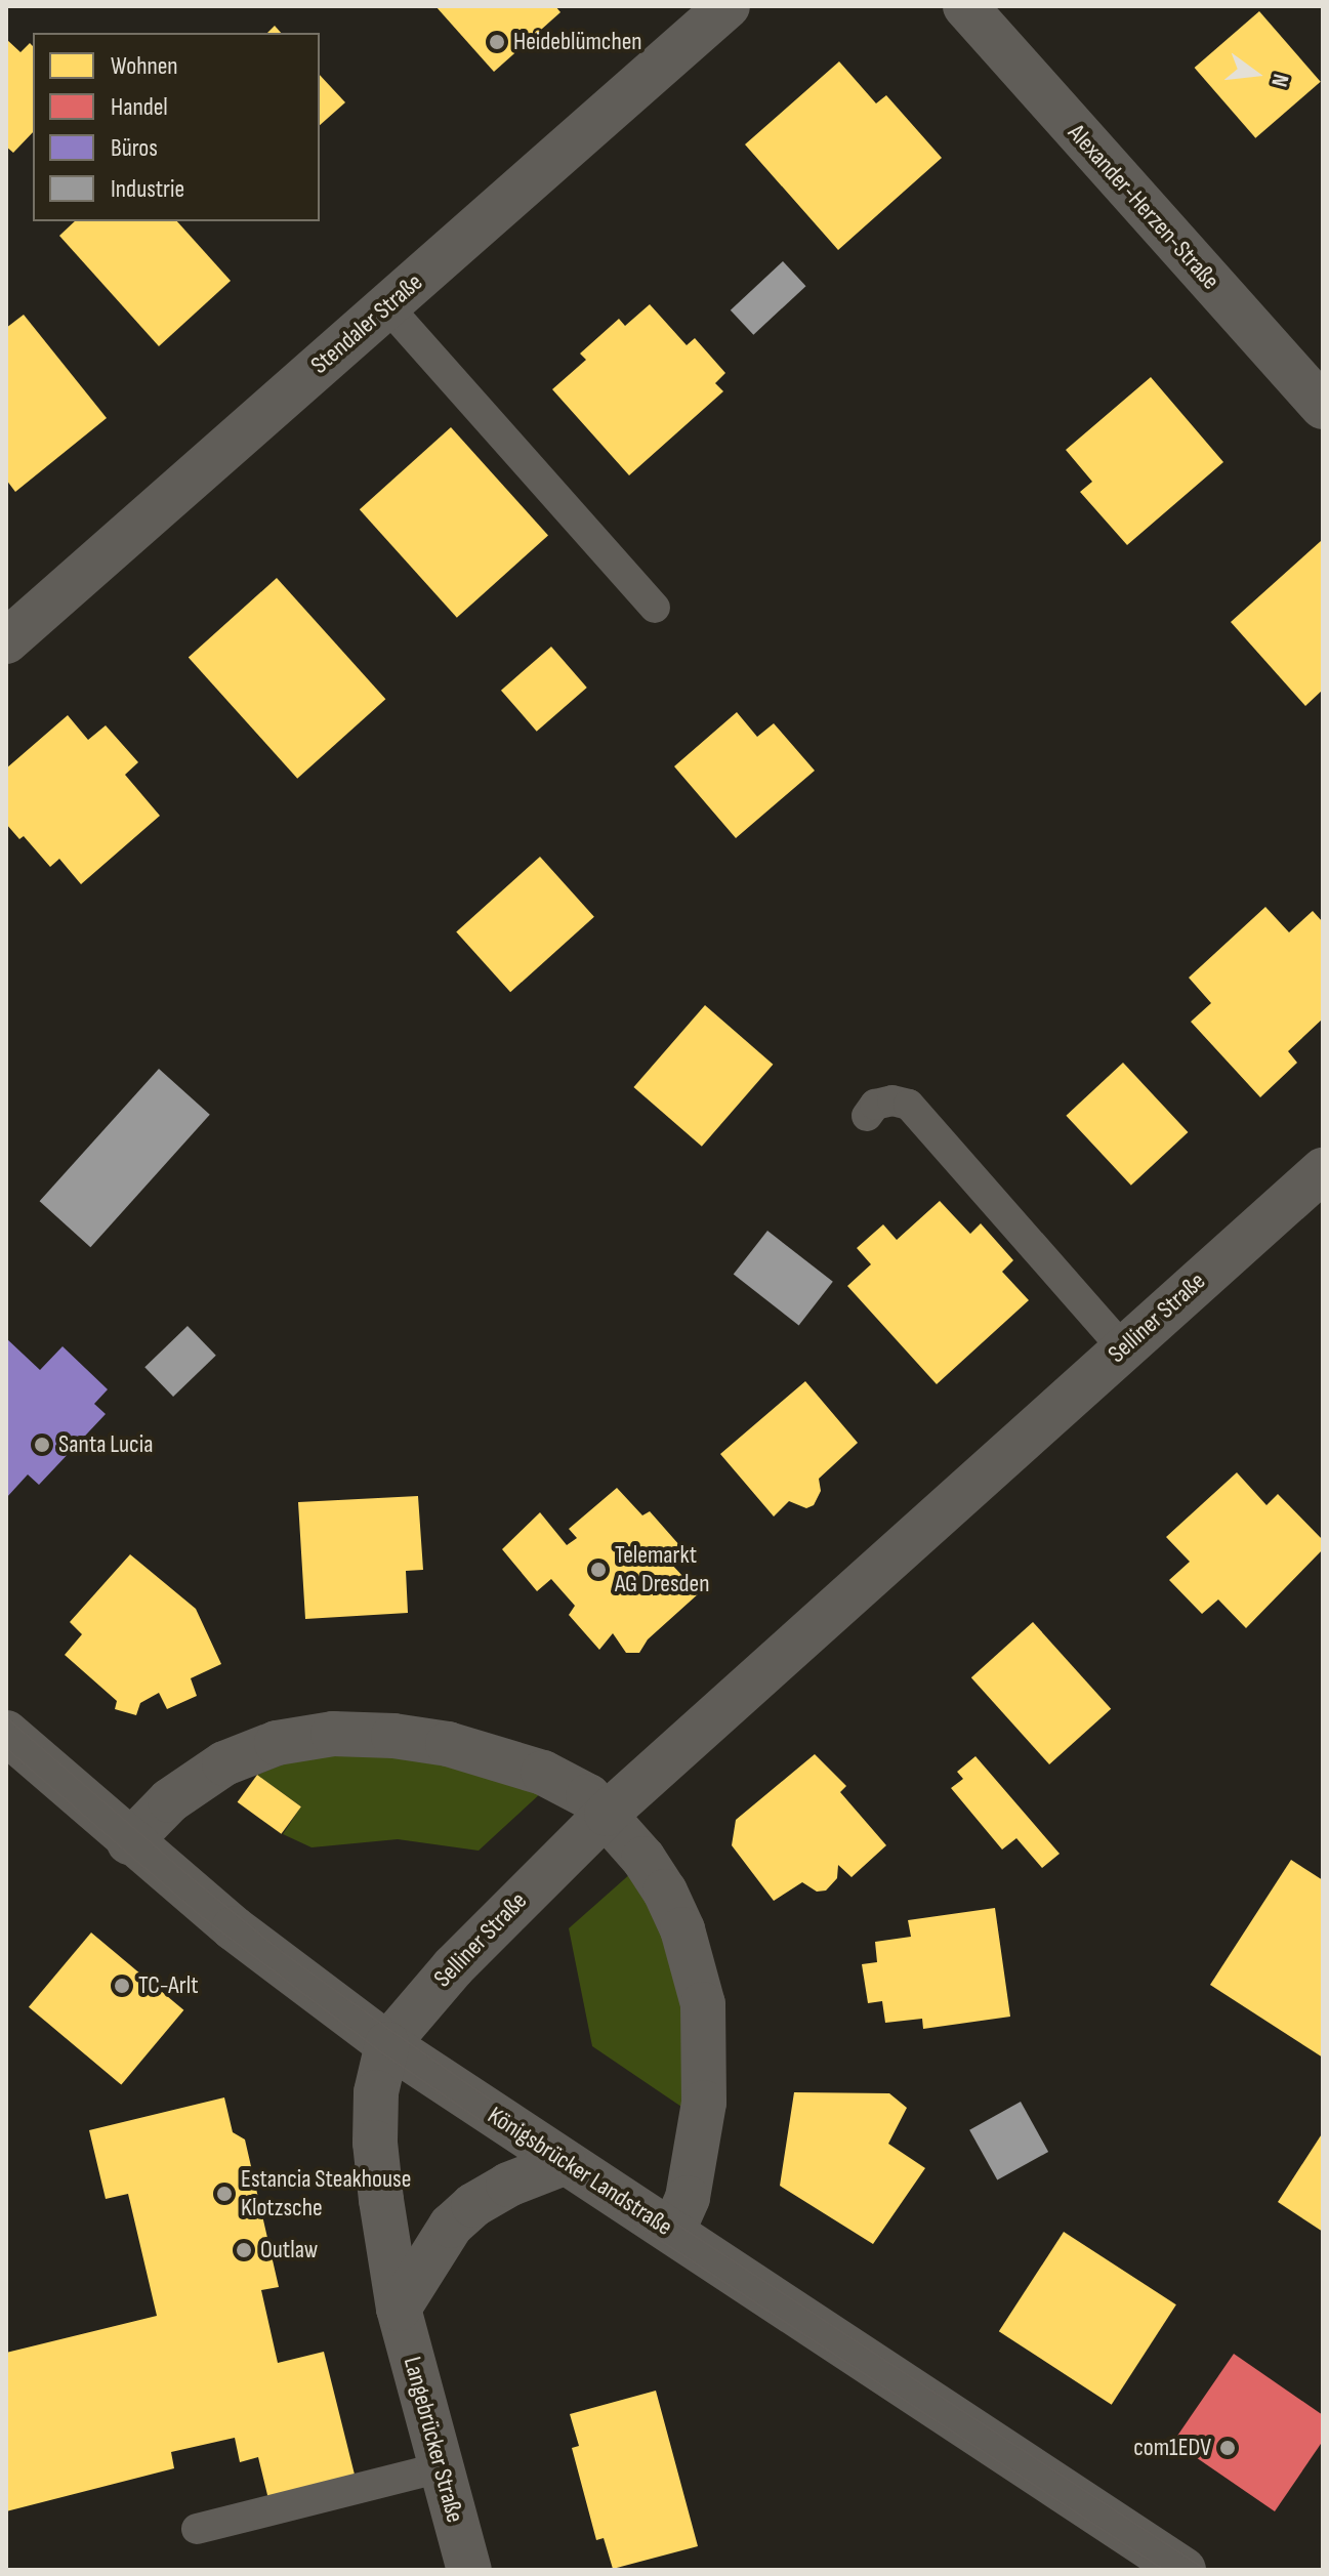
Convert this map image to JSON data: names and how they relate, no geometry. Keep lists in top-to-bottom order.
{
  "streets": {
    "street": [
      "Alexander-Herzen-Straße",
      "Stendaler Straße",
      "Selliner Straße",
      "Königsbrücker Landstraße",
      "Langebrücker Straße"
    ]
  },
  "crossings": [
    ["Selliner Straße", "Königsbrücker Landstraße"],
    ["Selliner Straße", "Langebrücker Straße"],
    ["Königsbrücker Landstraße", "Langebrücker Straße"]
  ],
  "places": [
    "Heideblümchen",
    "Santa Lucia",
    "Telemarkt AG Dresden",
    "TC-Arlt",
    "Estancia Steakhouse Klotzsche",
    "Outlaw",
    "com1EDV"
  ],
  "legend": [
    "Wohnen",
    "Handel",
    "Büros",
    "Industrie"
  ],
  "north": "right"
}
